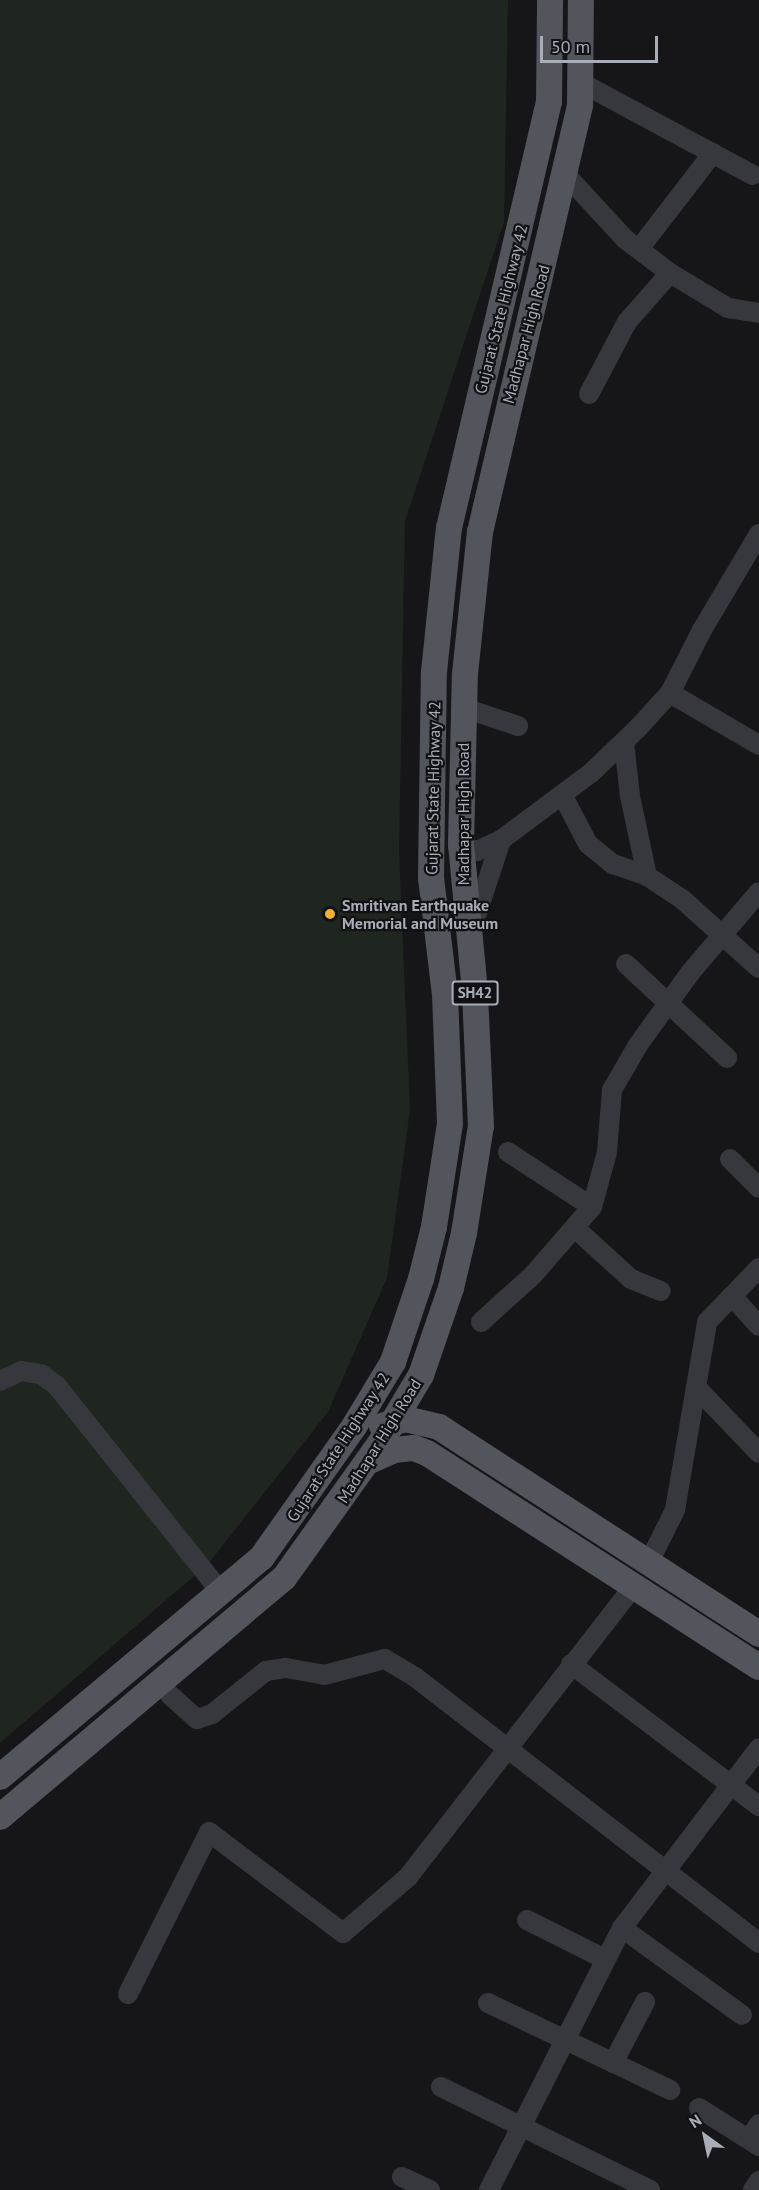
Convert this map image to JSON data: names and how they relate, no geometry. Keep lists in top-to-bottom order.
{
  "streets": {
    "main road": ["Gujarat State Highway 42", "Madhapar High Road", "SH42"]
  },
  "places": ["Smritivan Earthquake Memorial and Museum"],
  "scale_bar": "50 m",
  "north": "top left"
}
